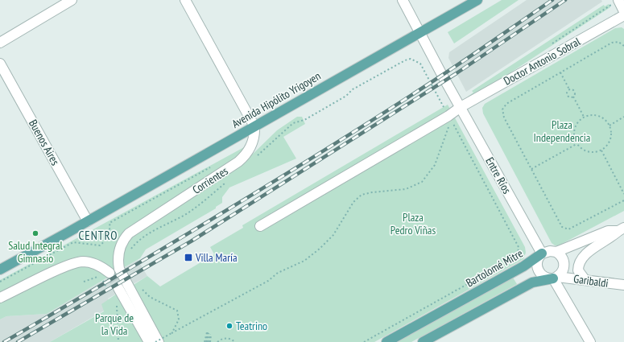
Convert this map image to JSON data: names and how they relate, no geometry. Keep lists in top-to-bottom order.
{
  "streets": {
    "main road": ["Avenida Hipólito Yrigoyen", "Bartolomé Mitre"],
    "street": [
      "Doctor Antonio Sobral",
      "Buenos Aires",
      "Entre Ríos",
      "Corrientes",
      "Garibaldi"
    ]
  },
  "crossings": [
    ["Doctor Antonio Sobral", "Entre Ríos"],
    ["Avenida Hipólito Yrigoyen", "Buenos Aires"],
    ["Avenida Hipólito Yrigoyen", "Entre Ríos"],
    ["Avenida Hipólito Yrigoyen", "Corrientes"],
    ["Entre Ríos", "Bartolomé Mitre"],
    ["Entre Ríos", "Garibaldi"],
    ["Bartolomé Mitre", "Garibaldi"]
  ],
  "districts": ["CENTRO"],
  "parks": ["Plaza Independencia", "Plaza Pedro Viñas", "Parque de la Vida"],
  "places": {
    "other": ["Salud Integral Gimnasio", "Teatrino"],
    "transit": ["Villa María"]
  }
}
